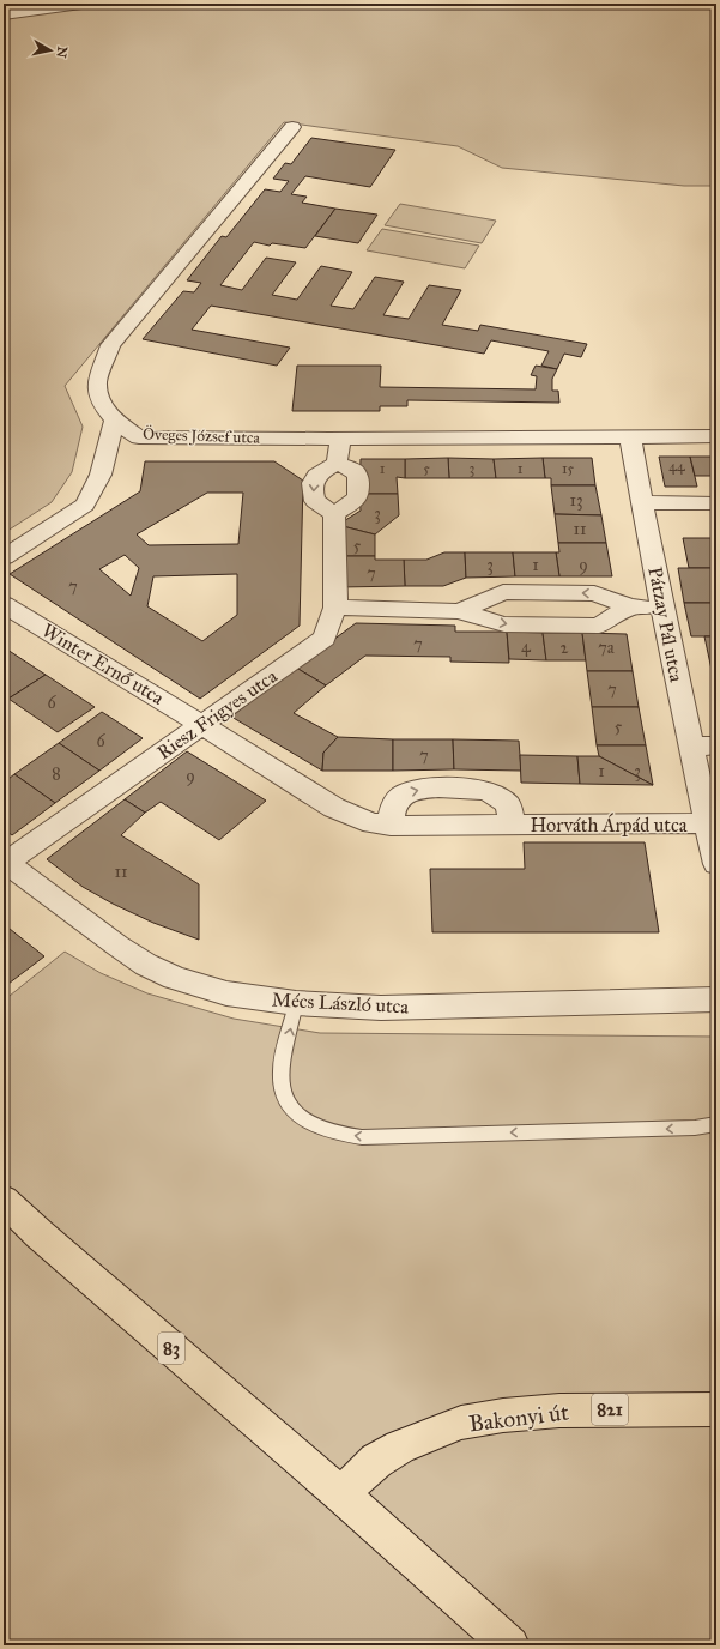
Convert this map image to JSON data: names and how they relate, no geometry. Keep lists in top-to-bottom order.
{
  "streets": {
    "main road": ["83", "821", "Bakonyi út"],
    "street": [
      "Öveges József utca",
      "Pátzay Pál utca",
      "Winter Ernő utca",
      "Riesz Frigyes utca",
      "Horváth Árpád utca",
      "Mécs László utca"
    ]
  },
  "crossings": [
    ["Öveges József utca", "Pátzay Pál utca"],
    ["Pátzay Pál utca", "Horváth Árpád utca"],
    ["Winter Ernő utca", "Riesz Frigyes utca"],
    ["Winter Ernő utca", "Horváth Árpád utca"],
    ["Riesz Frigyes utca", "Horváth Árpád utca"],
    ["Riesz Frigyes utca", "Mécs László utca"],
    ["83", "Bakonyi út"]
  ],
  "house_numbers": [
    "44",
    "1",
    "5",
    "3",
    "1",
    "15",
    "13",
    "3",
    "11",
    "5",
    "3",
    "1",
    "9",
    "7",
    "7",
    "7",
    "4",
    "2",
    "7a",
    "7",
    "6",
    "5",
    "6",
    "7",
    "1",
    "3",
    "8",
    "9",
    "11"
  ],
  "north": "right"
}
